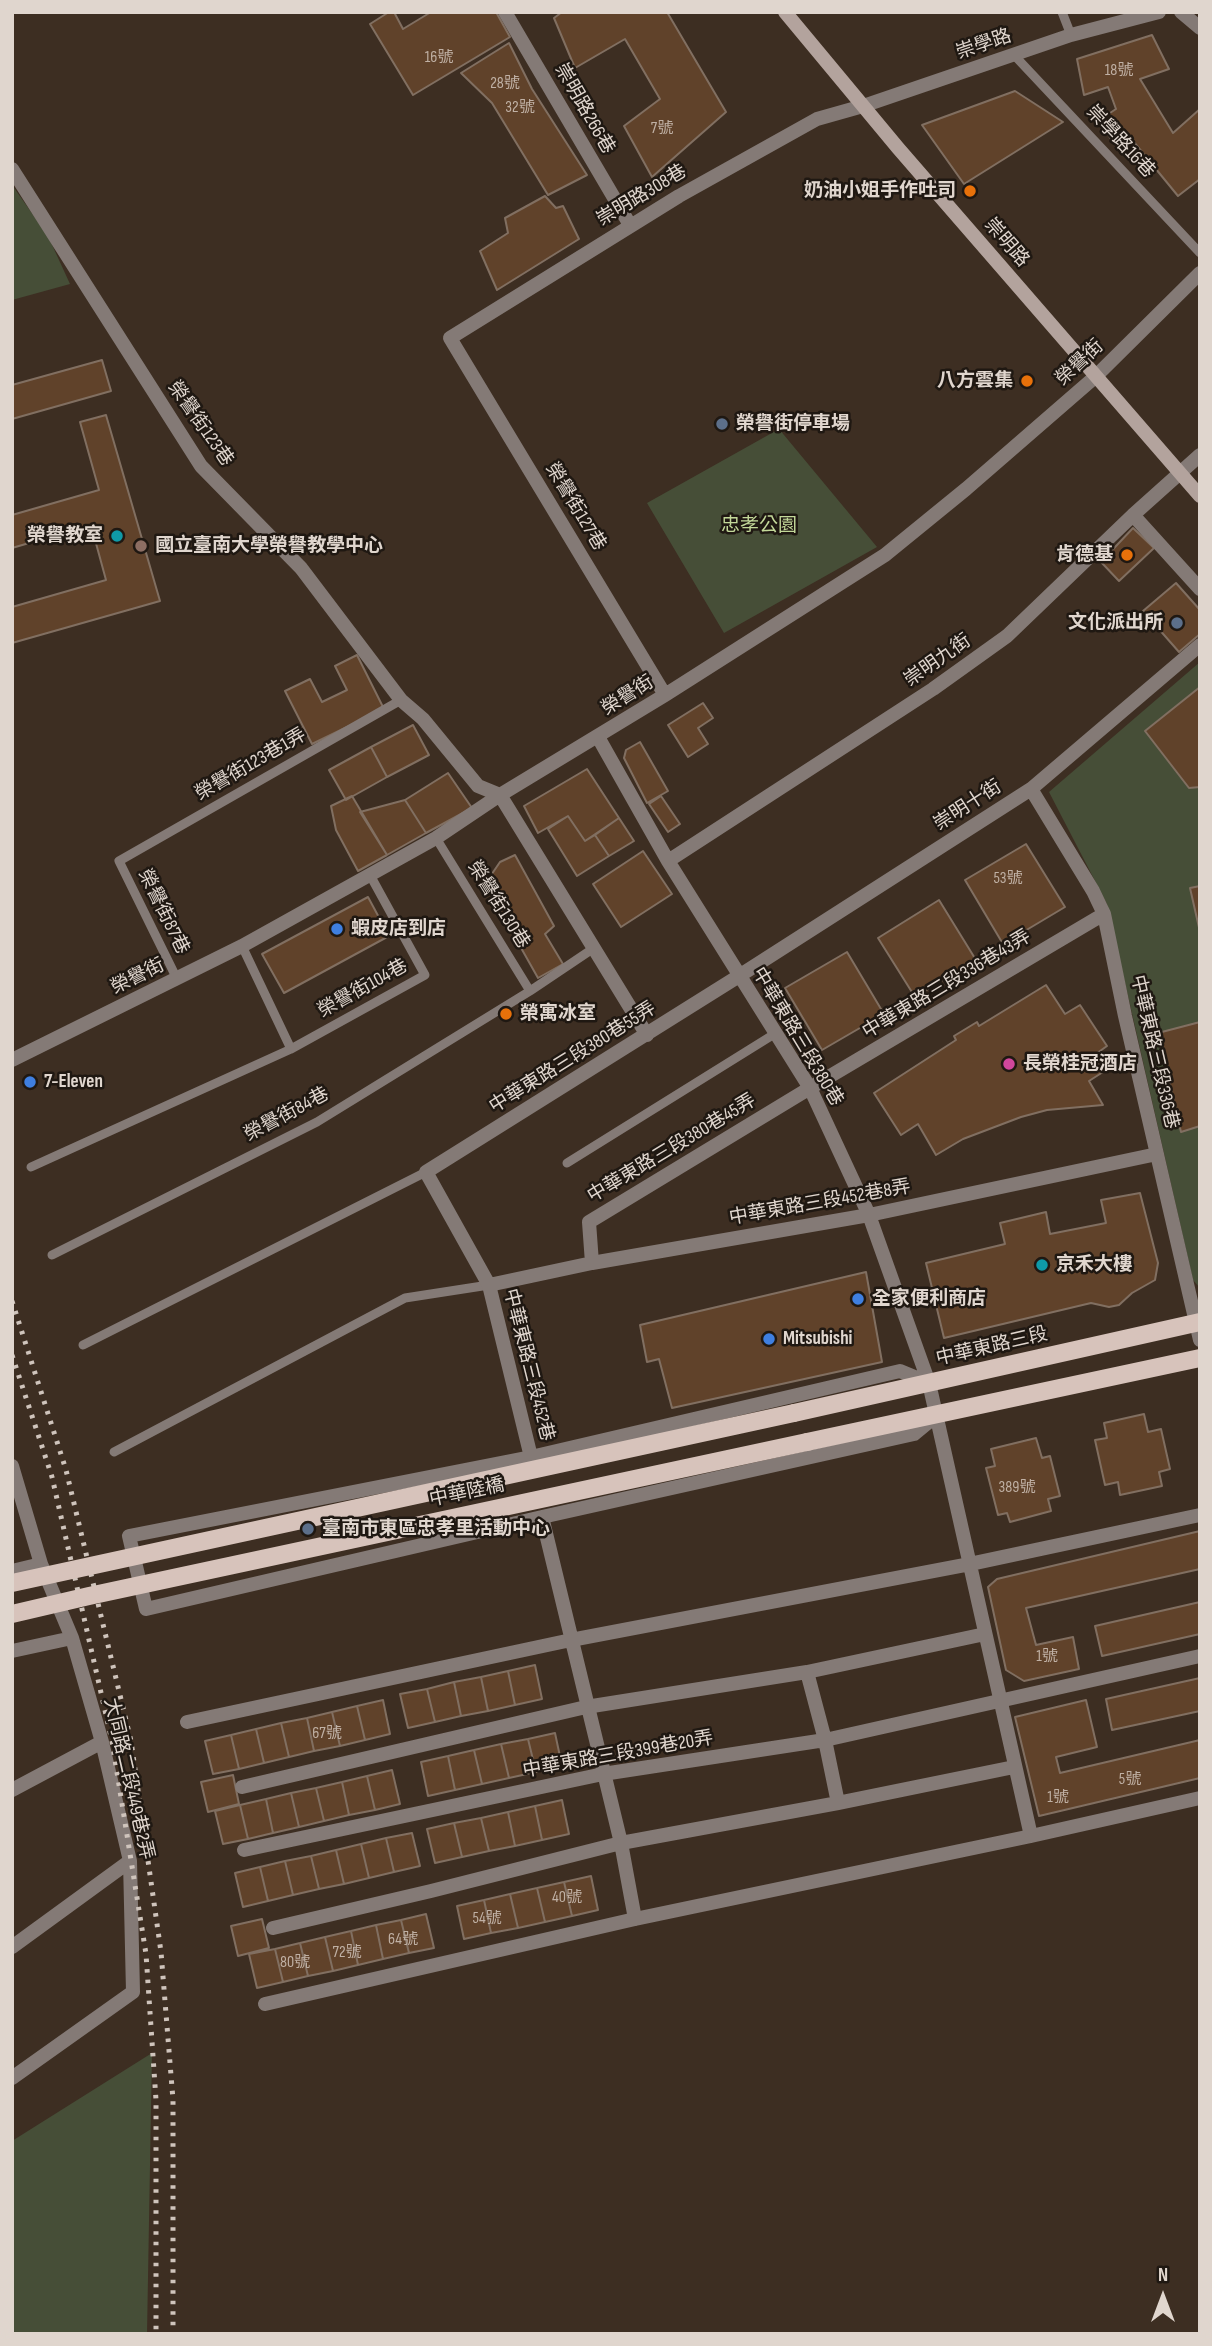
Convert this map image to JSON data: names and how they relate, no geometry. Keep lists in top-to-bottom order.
{
  "streets": {
    "main road": ["中華東路三段", "中華陸橋"],
    "street": [
      "崇學路",
      "崇明路266巷",
      "崇明路308巷",
      "崇明路",
      "榮譽街",
      "榮譽街123巷",
      "榮譽街127巷",
      "崇明九街",
      "崇明十街",
      "中華東路三段336巷43弄",
      "中華東路三段380巷",
      "中華東路三段336巷",
      "中華東路三段380巷55弄",
      "中華東路三段380巷45弄",
      "中華東路三段452巷8弄",
      "中華東路三段452巷",
      "中華東路三段399巷20弄",
      "大同路二段449巷2弄"
    ],
    "lane": [
      "崇學路16巷",
      "榮譽街123巷1弄",
      "榮譽街130巷",
      "榮譽街87巷",
      "榮譽街104巷",
      "榮譽街84巷"
    ]
  },
  "crossings": [
    ["崇學路", "崇學路16巷"],
    ["崇學路", "崇明路308巷"],
    ["崇學路", "崇明路"],
    ["崇明路266巷", "崇明路308巷"],
    ["崇明路308巷", "崇明路"],
    ["崇明路308巷", "榮譽街127巷"],
    ["崇明路", "榮譽街"],
    ["崇明路", "崇明九街"],
    ["榮譽街", "榮譽街123巷"],
    ["榮譽街", "榮譽街127巷"],
    ["榮譽街", "榮譽街130巷"],
    ["榮譽街", "榮譽街87巷"],
    ["榮譽街", "榮譽街104巷"],
    ["榮譽街", "中華東路三段380巷"],
    ["榮譽街123巷", "榮譽街123巷1弄"],
    ["崇明九街", "中華東路三段380巷"],
    ["榮譽街123巷1弄", "榮譽街87巷"],
    ["崇明十街", "中華東路三段380巷"],
    ["崇明十街", "中華東路三段336巷"],
    ["崇明十街", "中華東路三段380巷55弄"],
    ["榮譽街130巷", "榮譽街84巷"],
    ["中華東路三段336巷43弄", "中華東路三段380巷"],
    ["中華東路三段336巷43弄", "中華東路三段336巷"],
    ["中華東路三段336巷43弄", "中華東路三段380巷45弄"],
    ["中華東路三段380巷", "中華東路三段380巷55弄"],
    ["中華東路三段380巷", "中華東路三段380巷45弄"],
    ["中華東路三段380巷", "中華東路三段452巷8弄"],
    ["中華東路三段380巷", "中華東路三段"],
    ["中華東路三段380巷", "中華陸橋"],
    ["中華東路三段380巷", "中華東路三段399巷20弄"],
    ["中華東路三段336巷", "中華東路三段452巷8弄"],
    ["中華東路三段336巷", "中華東路三段"],
    ["中華東路三段380巷55弄", "中華東路三段452巷"],
    ["中華東路三段380巷45弄", "中華東路三段452巷8弄"],
    ["中華東路三段452巷8弄", "中華東路三段452巷"],
    ["中華東路三段", "中華陸橋"]
  ],
  "parks": ["忠孝公園"],
  "places": [
    "奶油小姐手作吐司",
    "八方雲集",
    "榮譽街停車場",
    "榮譽教室",
    "國立臺南大學榮譽教學中心",
    "肯德基",
    "文化派出所",
    "蝦皮店到店",
    "榮寓冰室",
    "長榮桂冠酒店",
    "7-Eleven",
    "京禾大樓",
    "全家便利商店",
    "Mitsubishi",
    "臺南市東區忠孝里活動中心"
  ],
  "house_numbers": [
    "16號",
    "18號",
    "28號",
    "32號",
    "7號",
    "53號",
    "389號",
    "1號",
    "67號",
    "5號",
    "1號",
    "40號",
    "54號",
    "64號",
    "72號",
    "80號"
  ],
  "north": "top"
}
